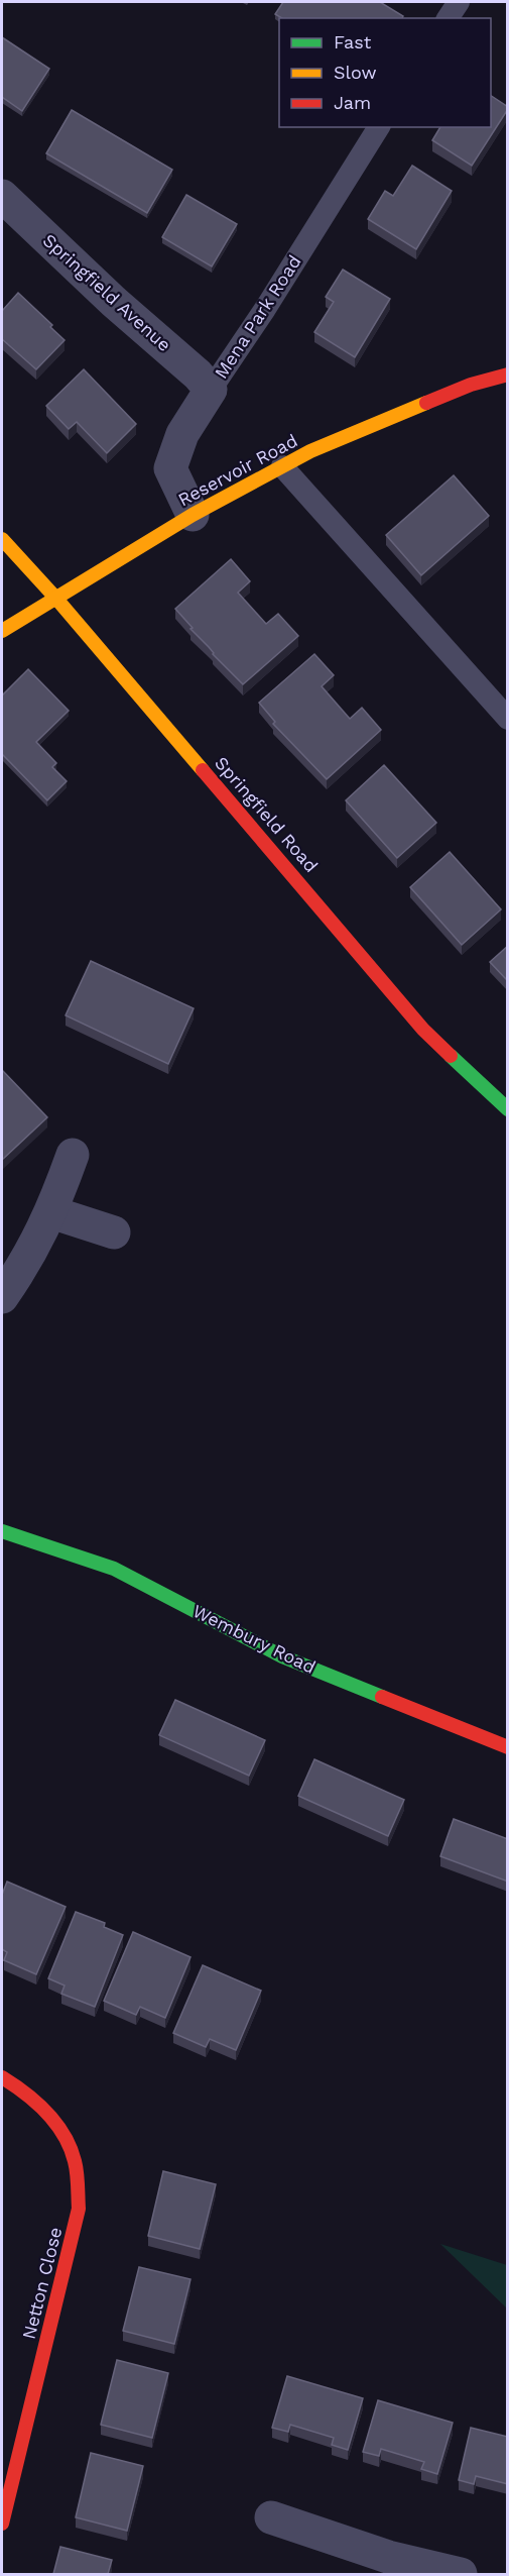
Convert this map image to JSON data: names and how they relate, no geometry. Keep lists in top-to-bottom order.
{
  "streets": {
    "street": [
      "Springfield Avenue",
      "Mena Park Road",
      "Reservoir Road",
      "Springfield Road",
      "Wembury Road",
      "Netton Close"
    ]
  },
  "crossings": [
    ["Springfield Avenue", "Mena Park Road"],
    ["Mena Park Road", "Reservoir Road"],
    ["Reservoir Road", "Springfield Road"]
  ],
  "legend": ["Fast", "Slow", "Jam"]
}
